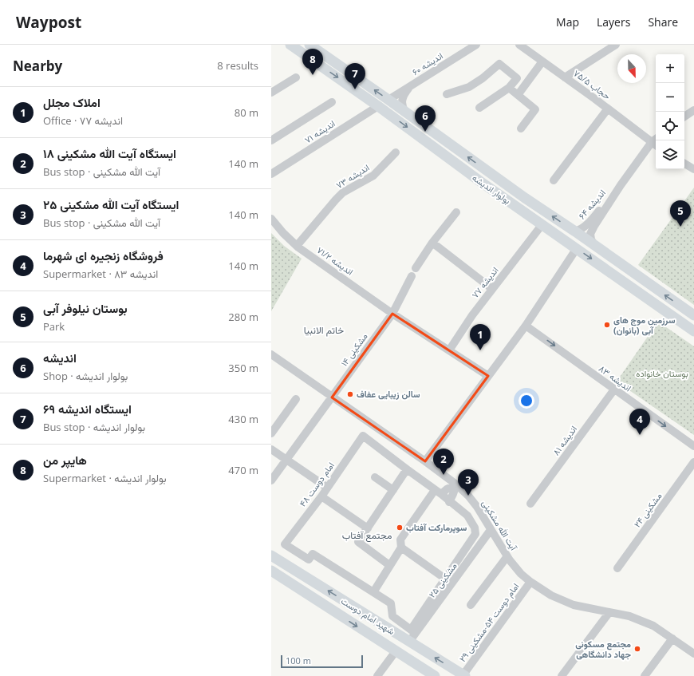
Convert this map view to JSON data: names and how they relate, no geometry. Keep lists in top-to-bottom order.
{
  "streets": {
    "main road": ["بولوار اندیشه", "شهید امام دوست"],
    "street": [
      "اندیشه ۶۰",
      "حجاب ۷۵/۵",
      "اندیشه ۷۱",
      "اندیشه ۷۳",
      "اندیشه ۶۴",
      "اندیشه ۷۱/۲",
      "اندیشه ۷۷",
      "مشکینی ۱۴",
      "اندیشه ۸۳",
      "اندیشه ۸۱",
      "امام دوست ۴۸",
      "مشکینی ۲۴",
      "آیت الله مشکینی",
      "مشکینی ۲۵",
      "امام دوست ۵۴-مشکینی ۲۹"
    ]
  },
  "crossings": [
    ["اندیشه ۶۰", "بولوار اندیشه"],
    ["اندیشه ۷۱", "بولوار اندیشه"],
    ["اندیشه ۷۳", "اندیشه ۷۱/۲"],
    ["بولوار اندیشه", "اندیشه ۶۴"],
    ["اندیشه ۷۱/۲", "اندیشه ۷۷"],
    ["اندیشه ۷۱/۲", "مشکینی ۱۴"],
    ["مشکینی ۱۴", "آیت الله مشکینی"],
    ["اندیشه ۸۳", "اندیشه ۸۱"],
    ["آیت الله مشکینی", "مشکینی ۲۵"],
    ["آیت الله مشکینی", "امام دوست ۵۴-مشکینی ۲۹"],
    ["مشکینی ۲۵", "شهید امام دوست"],
    ["شهید امام دوست", "امام دوست ۵۴-مشکینی ۲۹"]
  ],
  "one_way": ["اندیشه ۸۳"],
  "districts": ["خاتم الانبیا", "مجتمع آفتاب"],
  "parks": ["بوستان خانواده"],
  "places": [
    "سرزمین موج های آبی (بانوان)",
    "سالن زیبایی عفاف",
    "سوپرمارکت آفتاب",
    "مجتمع مسکونی جهاد دانشگاهی"
  ],
  "scale_bar": "100 m",
  "north": "bottom",
  "page": {
    "header": "Waypost",
    "nav": ["Map", "Layers", "Share"],
    "heading": ["Nearby", "8 results"],
    "pins": [
      "8",
      "7",
      "6",
      "5",
      "1",
      "4",
      "2",
      "3"
    ],
    "map_buttons": ["+", "−"],
    "list": [
      {
        "mark": "1",
        "name": "املاک مجلل",
        "note": "Office · اندیشه ۷۷",
        "value": "80 m"
      },
      {
        "mark": "2",
        "name": "ایستگاه آیت الله مشکینی ۱۸",
        "note": "Bus stop · آیت الله مشکینی",
        "value": "140 m"
      },
      {
        "mark": "3",
        "name": "ایستگاه آیت الله مشکینی ۲۵",
        "note": "Bus stop · آیت الله مشکینی",
        "value": "140 m"
      },
      {
        "mark": "4",
        "name": "فروشگاه زنجیره ای شهرما",
        "note": "Supermarket · اندیشه ۸۳",
        "value": "140 m"
      },
      {
        "mark": "5",
        "name": "بوستان نیلوفر آبی",
        "note": "Park",
        "value": "280 m"
      },
      {
        "mark": "6",
        "name": "اندیشه",
        "note": "Shop · بولوار اندیشه",
        "value": "350 m"
      },
      {
        "mark": "7",
        "name": "ایستگاه اندیشه ۶۹",
        "note": "Bus stop · بولوار اندیشه",
        "value": "430 m"
      },
      {
        "mark": "8",
        "name": "هایپر من",
        "note": "Supermarket · بولوار اندیشه",
        "value": "470 m"
      }
    ],
    "scale": "100 m"
  }
}
